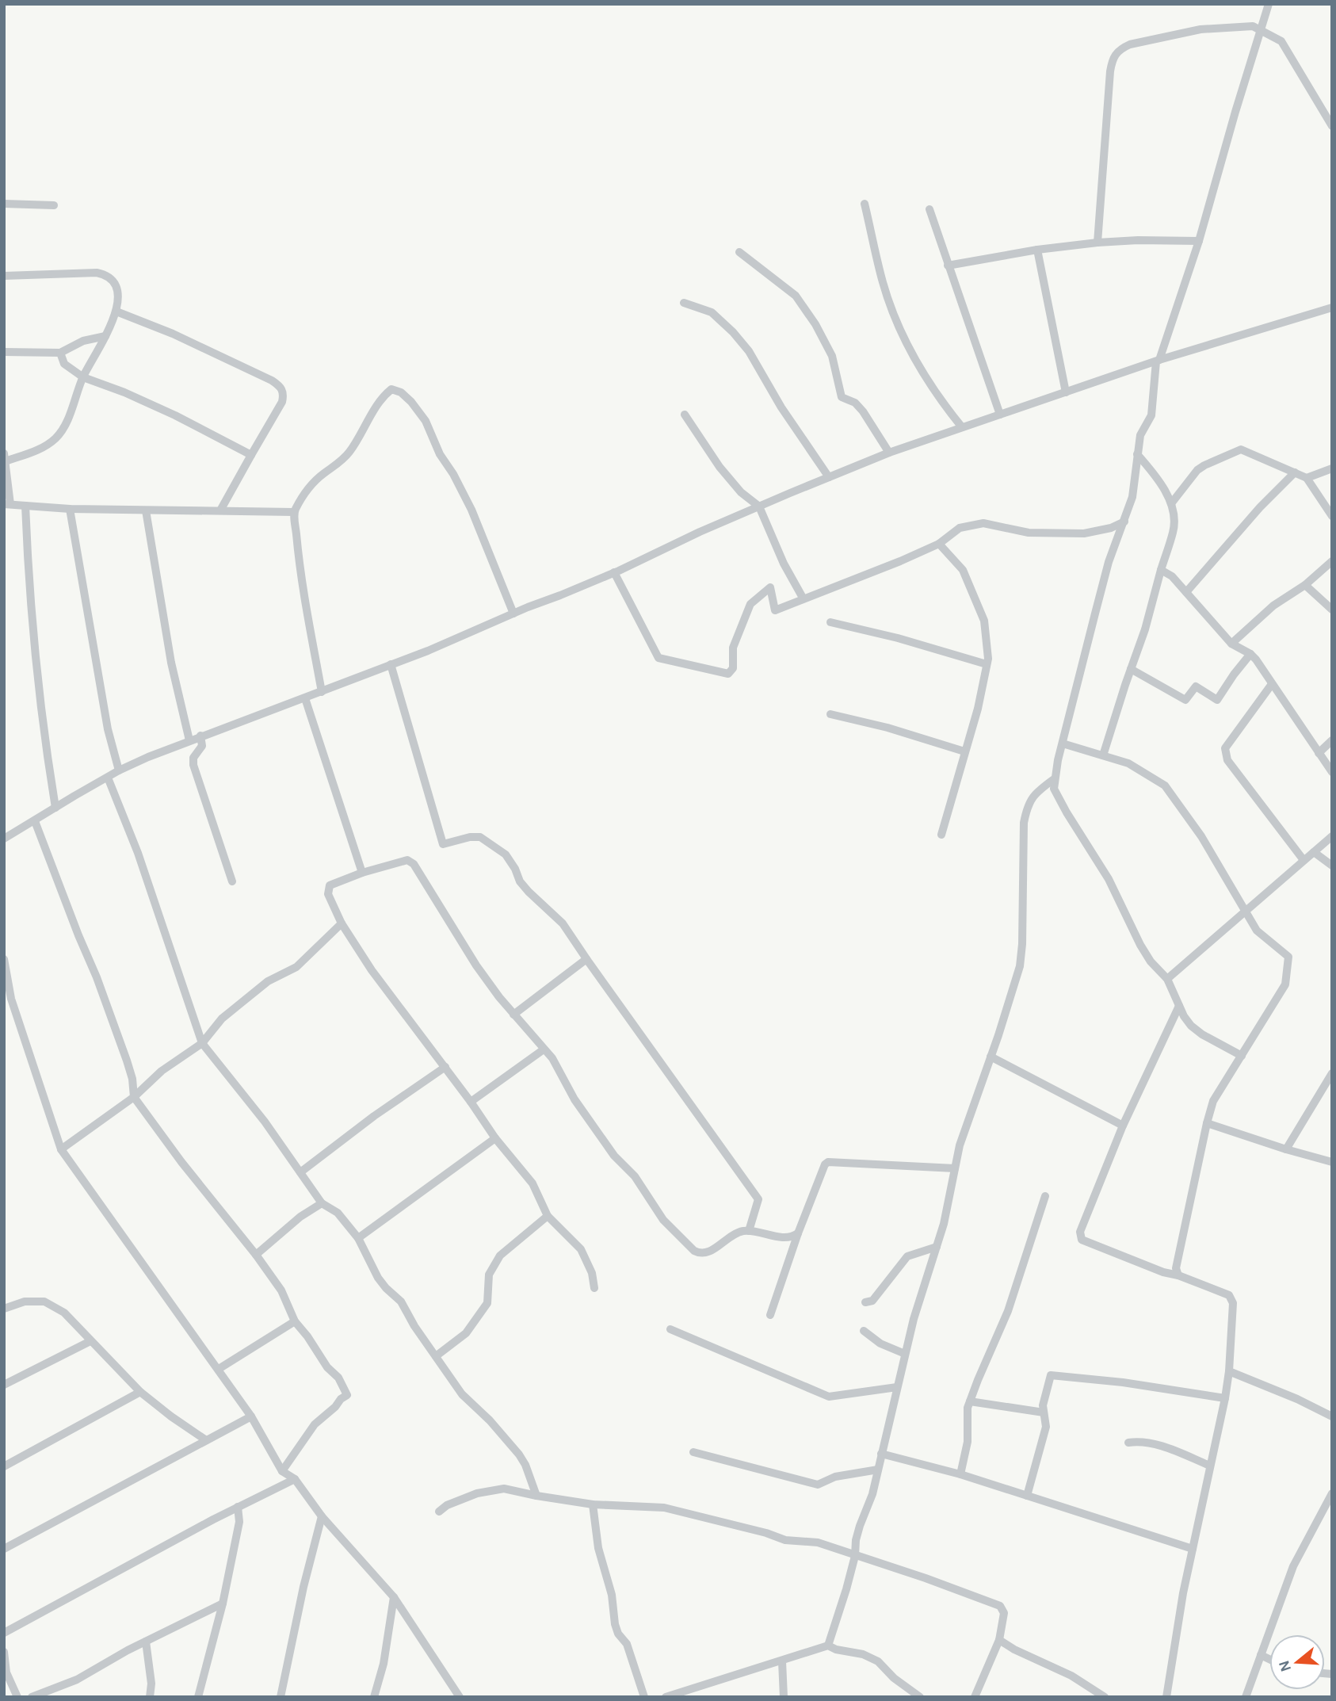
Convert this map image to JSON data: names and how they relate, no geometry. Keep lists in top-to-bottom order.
{
  "north": "left"
}
